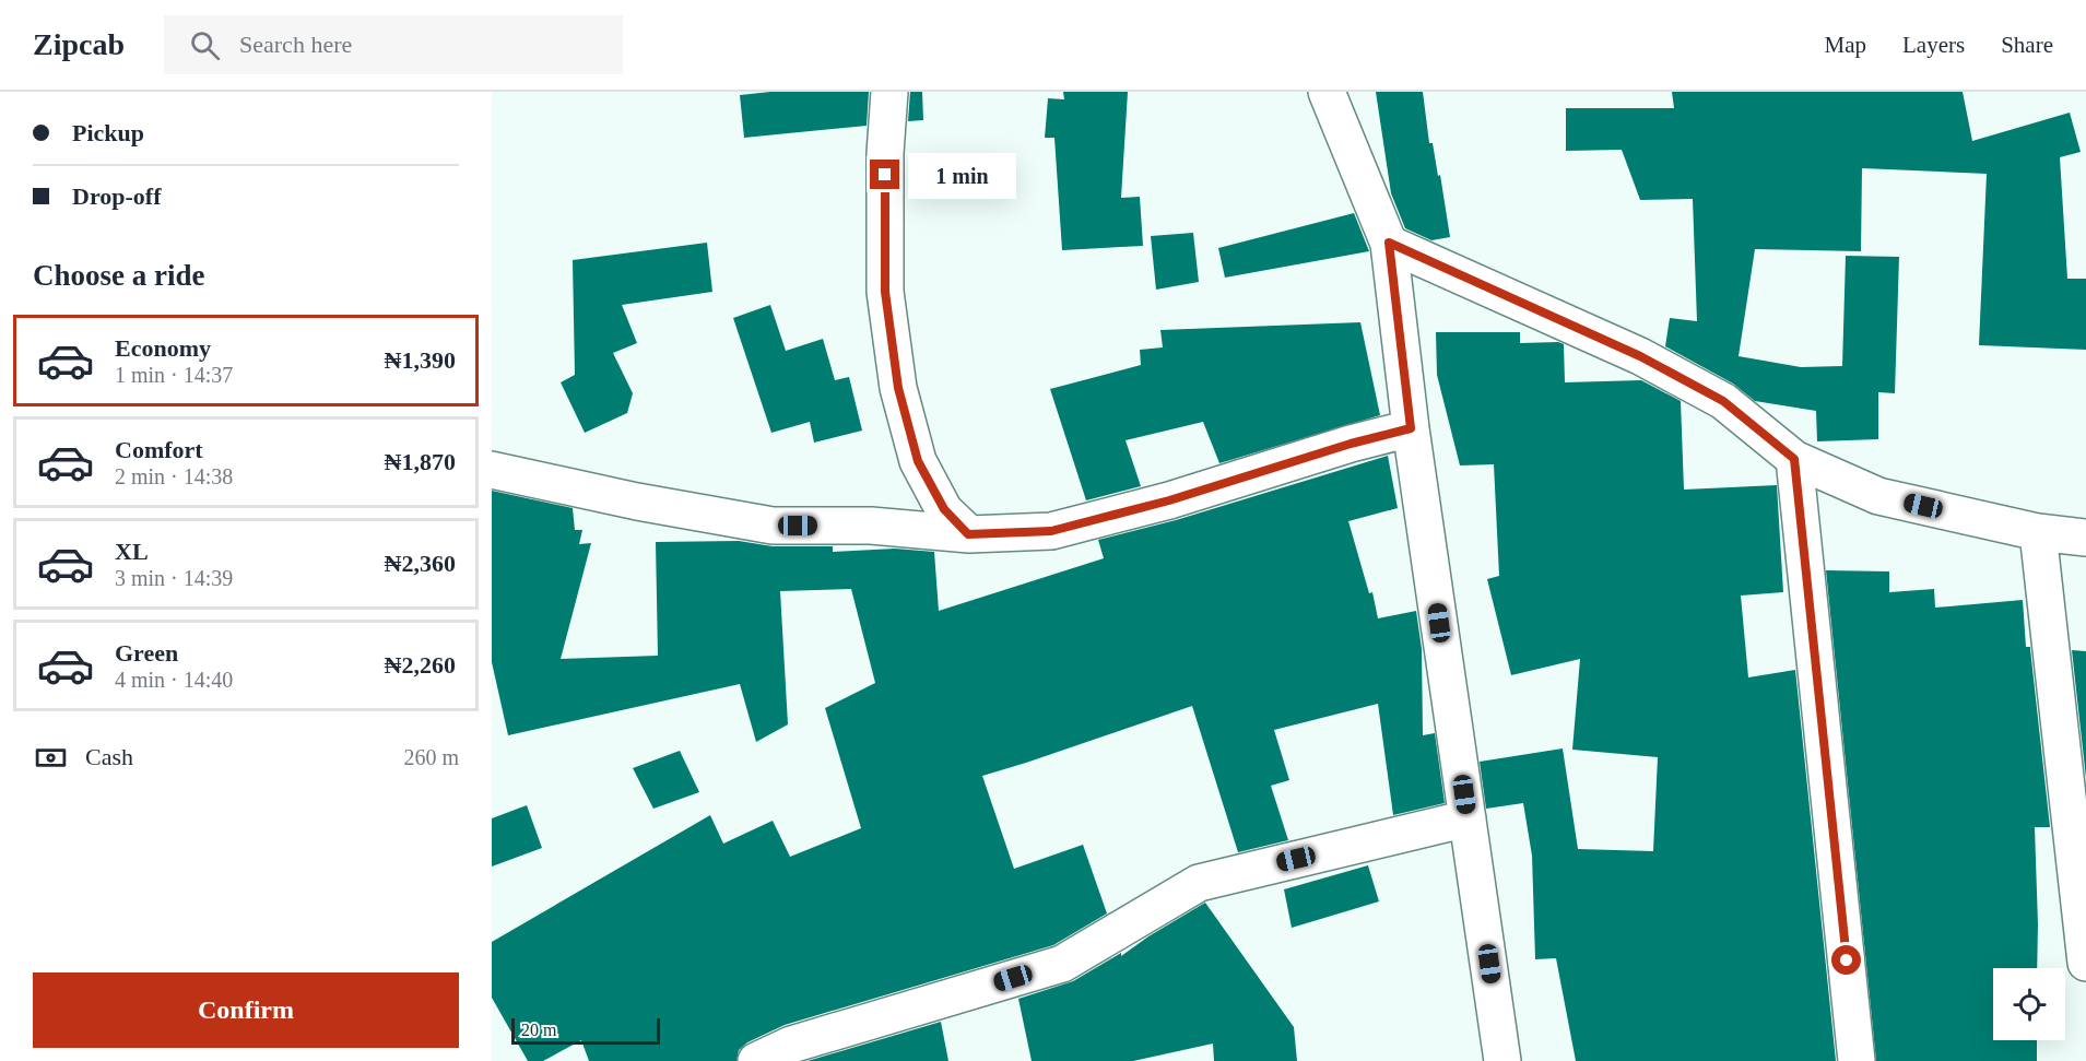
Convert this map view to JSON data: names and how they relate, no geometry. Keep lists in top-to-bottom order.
{
  "scale_bar": "20 m",
  "page": {
    "header": "Zipcab",
    "search": "Search here",
    "nav": ["Map", "Layers", "Share"],
    "banner": ["Pickup", "Drop-off"],
    "bubble": "1 min",
    "heading": "Choose a ride",
    "list": [
      {
        "name": "Economy",
        "note": "1 min · 14:37",
        "value": "₦1,390"
      },
      {
        "name": "Comfort",
        "note": "2 min · 14:38",
        "value": "₦1,870"
      },
      {
        "name": "XL",
        "note": "3 min · 14:39",
        "value": "₦2,360"
      },
      {
        "name": "Green",
        "note": "4 min · 14:40",
        "value": "₦2,260"
      }
    ],
    "pay": ["Cash", "260 m"],
    "buttons": "Confirm",
    "scale": "20 m"
  }
}
